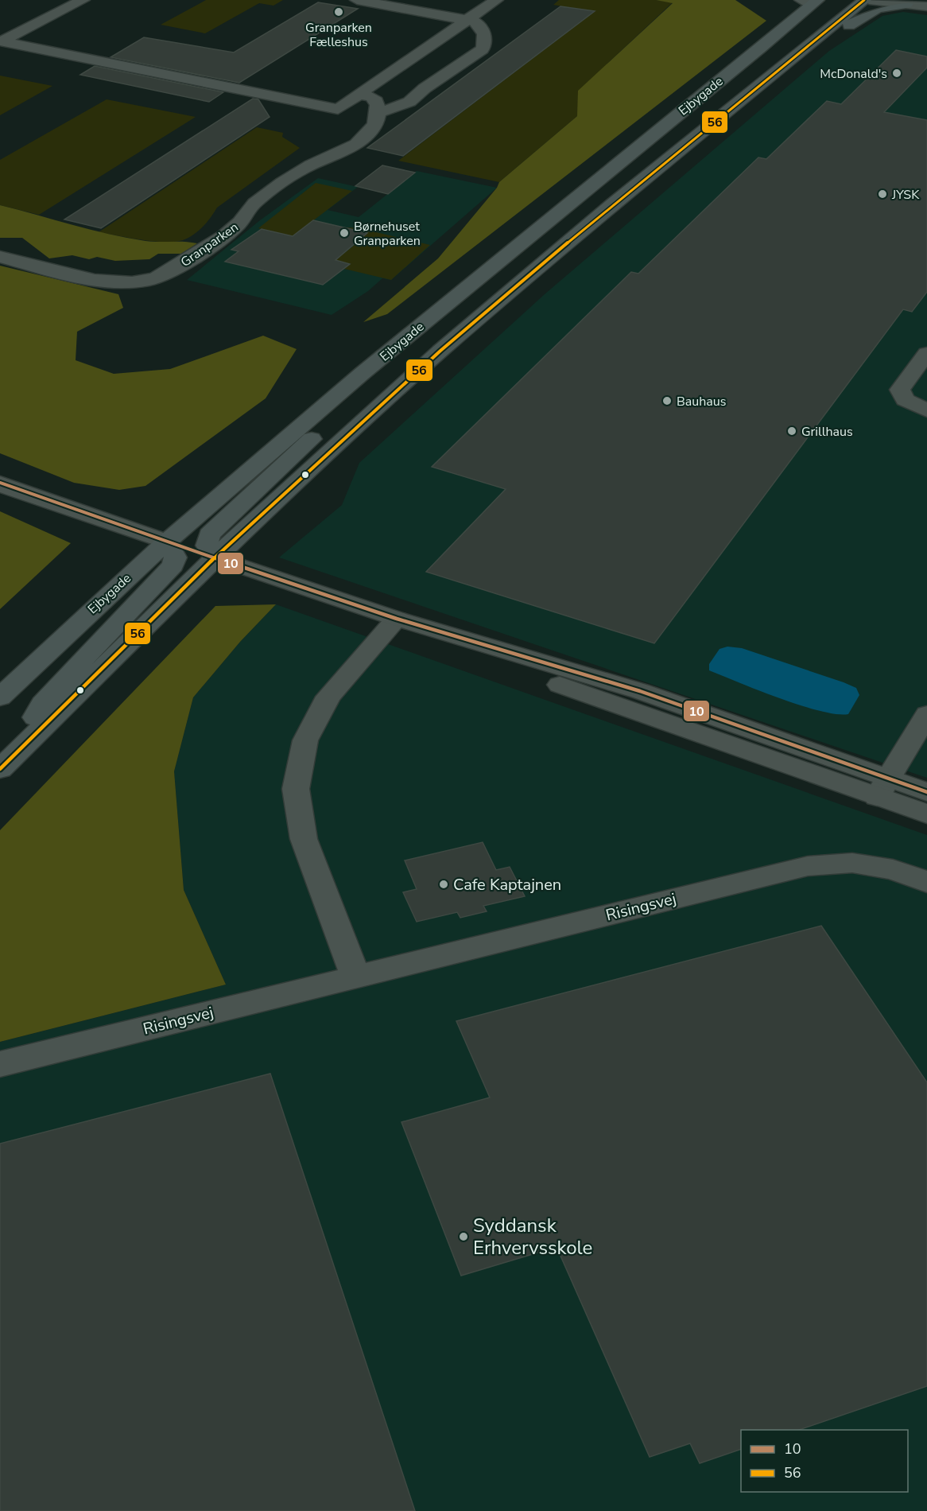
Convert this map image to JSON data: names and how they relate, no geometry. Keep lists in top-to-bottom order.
{
  "streets": {
    "main road": ["Ejbygade"],
    "street": ["Granparken", "Risingsvej"]
  },
  "places": [
    "Granparken Fælleshus",
    "McDonald's",
    "JYSK",
    "Børnehuset Granparken",
    "Bauhaus",
    "Grillhaus",
    "Cafe Kaptajnen",
    "Syddansk Erhvervsskole"
  ],
  "lines": ["transit line 56", "transit line 10"],
  "legend": ["10", "56"]
}
